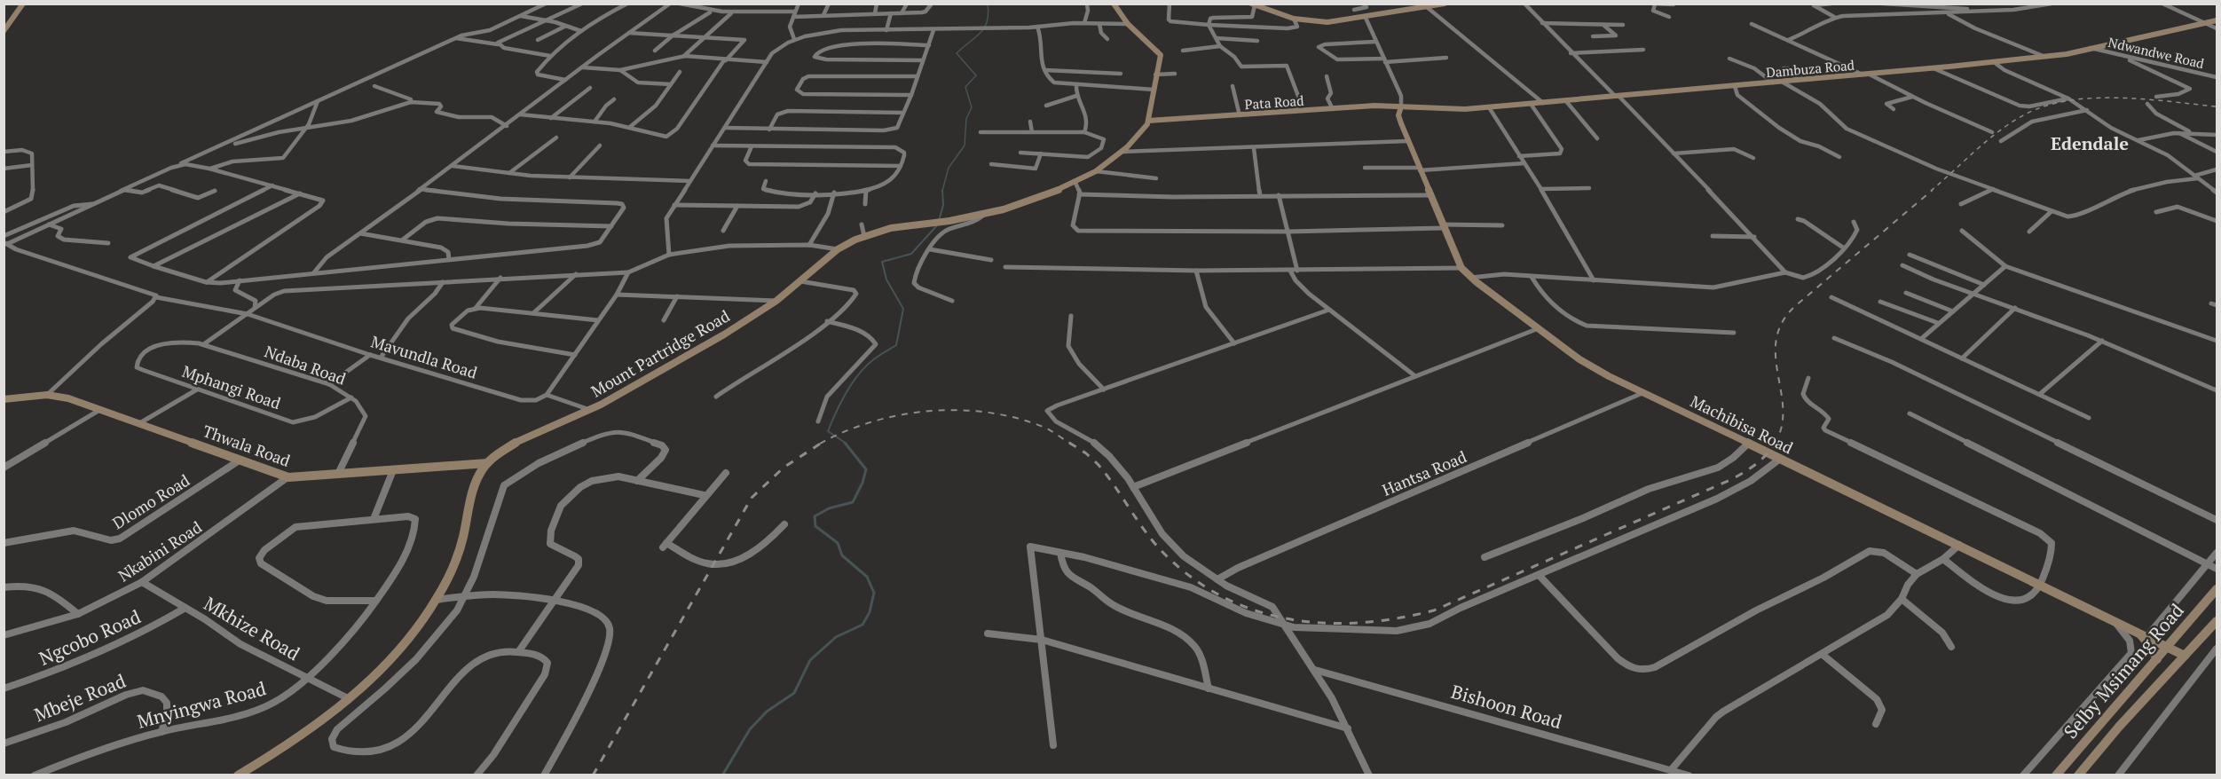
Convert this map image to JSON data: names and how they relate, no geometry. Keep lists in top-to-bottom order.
{
  "streets": {
    "street": [
      "Ndwandwe Road",
      "Dambuza Road",
      "Pata Road",
      "Mount Partridge Road",
      "Mavundla Road",
      "Ndaba Road",
      "Mphangi Road",
      "Machibisa Road",
      "Thwala Road",
      "Hantsa Road",
      "Dlomo Road",
      "Nkabini Road",
      "Mkhize Road",
      "Ngcobo Road",
      "Selby Msimang Road",
      "Mbeje Road",
      "Mnyingwa Road",
      "Bishoon Road"
    ]
  },
  "crossings": [
    ["Ndwandwe Road", "Dambuza Road"],
    ["Dambuza Road", "Pata Road"],
    ["Dambuza Road", "Machibisa Road"],
    ["Pata Road", "Mount Partridge Road"],
    ["Pata Road", "Machibisa Road"],
    ["Mount Partridge Road", "Thwala Road"],
    ["Mount Partridge Road", "Mkhize Road"],
    ["Ndaba Road", "Mphangi Road"],
    ["Ndaba Road", "Thwala Road"],
    ["Machibisa Road", "Hantsa Road"],
    ["Machibisa Road", "Selby Msimang Road"],
    ["Thwala Road", "Dlomo Road"],
    ["Thwala Road", "Nkabini Road"],
    ["Nkabini Road", "Mkhize Road"],
    ["Mkhize Road", "Ngcobo Road"],
    ["Mkhize Road", "Mnyingwa Road"],
    ["Mbeje Road", "Mnyingwa Road"]
  ],
  "districts": ["Edendale"]
}
